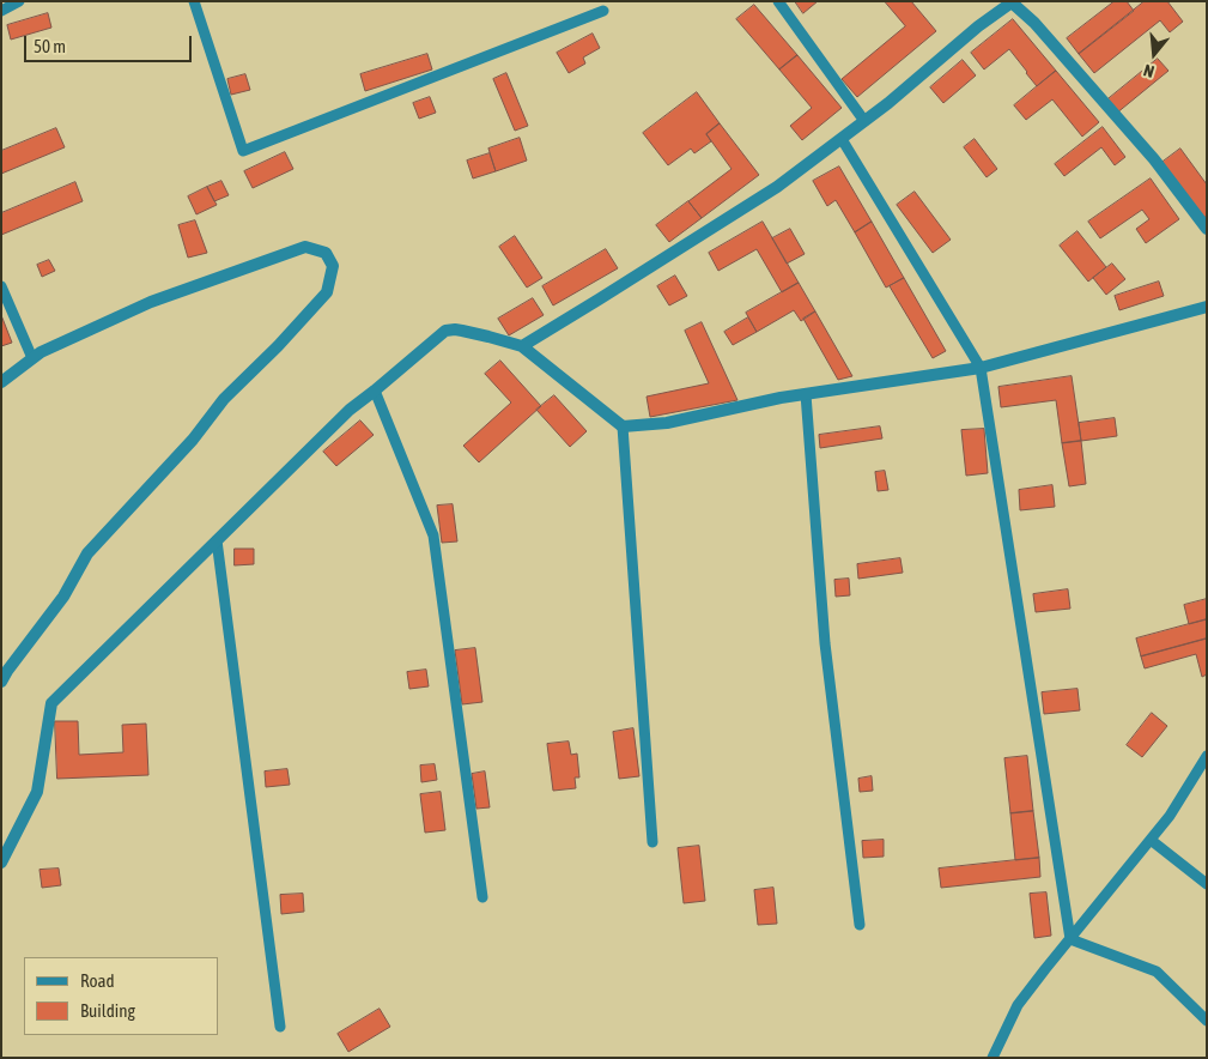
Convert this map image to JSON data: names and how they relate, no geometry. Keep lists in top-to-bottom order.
{
  "legend": ["Road", "Building"],
  "scale_bar": "50 m",
  "north": "bottom"
}
